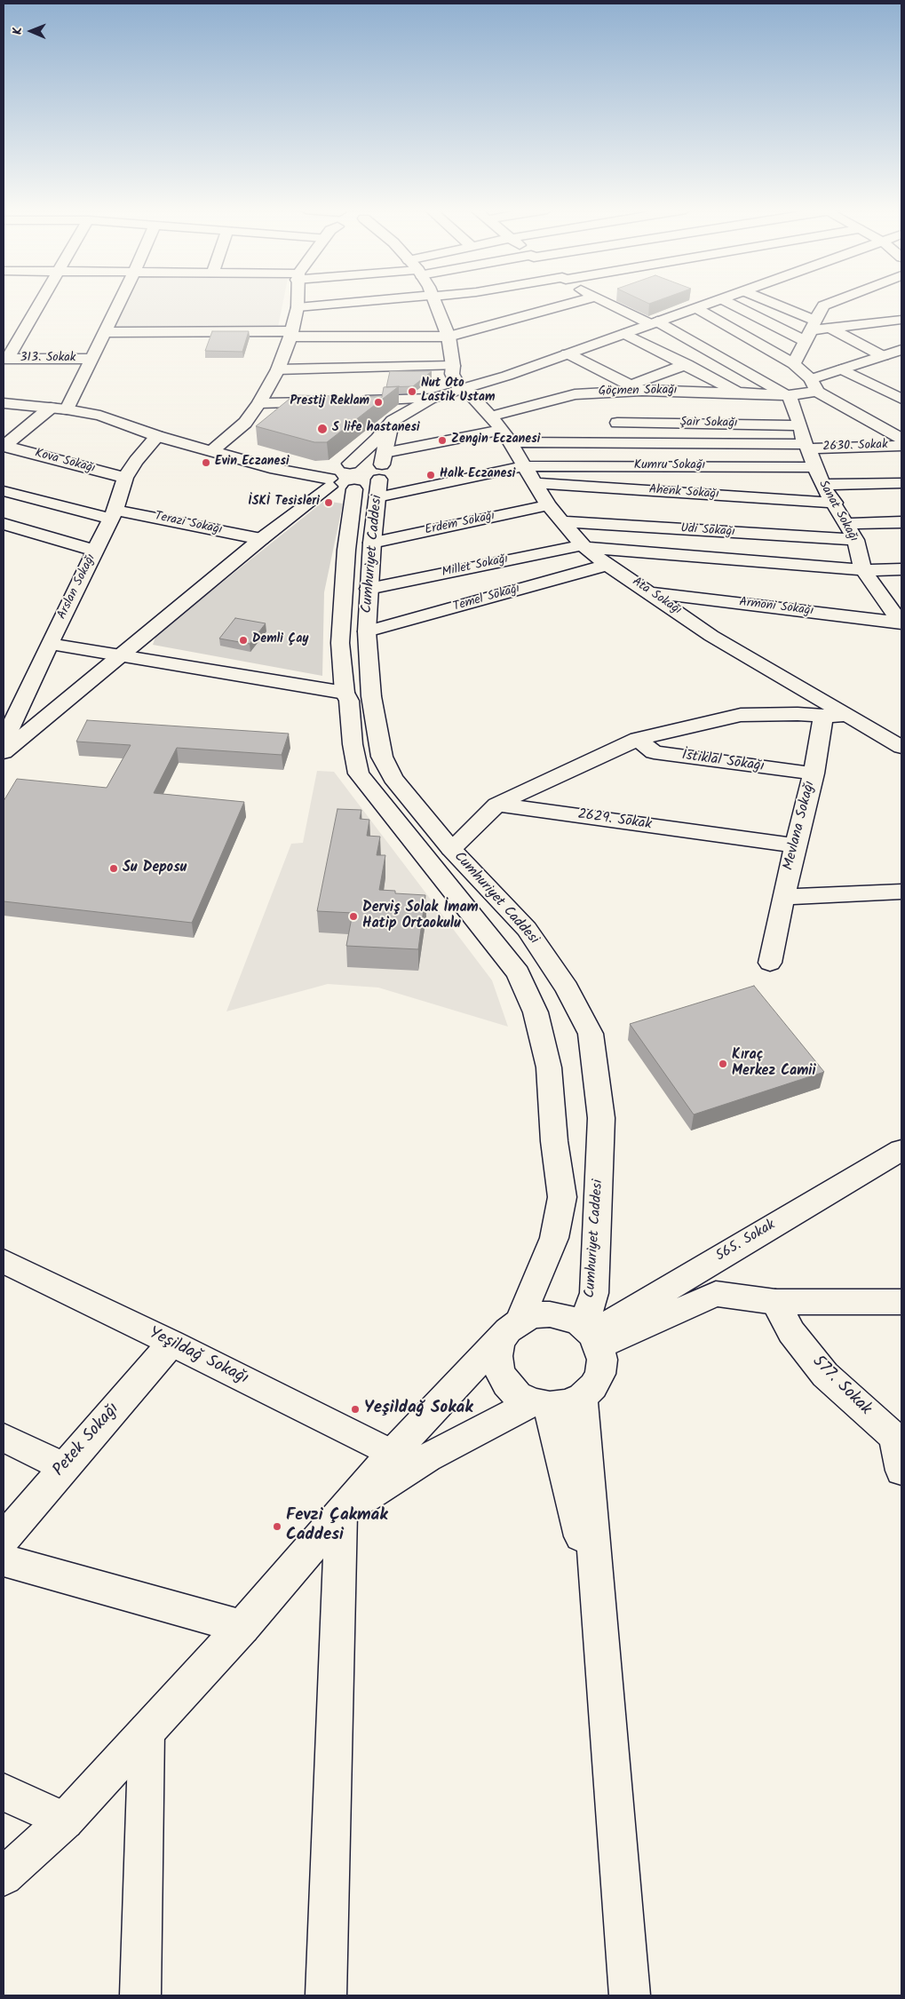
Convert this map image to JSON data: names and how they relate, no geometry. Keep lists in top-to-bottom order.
{
  "streets": {
    "street": [
      "313. Sokak",
      "Göçmen Sokağı",
      "Şair Sokağı",
      "2630. Sokak",
      "Kova Sokağı",
      "Kumru Sokağı",
      "Ahenk Sokağı",
      "Sanat Sokağı",
      "Terazi Sokağı",
      "Erdem Sokağı",
      "Udi Sokağı",
      "Cumhuriyet Caddesi",
      "Millet Sokağı",
      "Arslan Sokağı",
      "Ata Sokağı",
      "Temel Sokağı",
      "Armoni Sokağı",
      "İstiklal Sokağı",
      "2629. Sokak",
      "Mevlana Sokağı",
      "565. Sokak",
      "Yeşildağ Sokağı",
      "577. Sokak",
      "Petek Sokağı"
    ]
  },
  "crossings": [
    ["Göçmen Sokağı", "Sanat Sokağı"],
    ["Göçmen Sokağı", "Ata Sokağı"],
    ["Şair Sokağı", "Sanat Sokağı"],
    ["2630. Sokak", "Kumru Sokağı"],
    ["2630. Sokak", "Sanat Sokağı"],
    ["2630. Sokak", "Cumhuriyet Caddesi"],
    ["2630. Sokak", "Ata Sokağı"],
    ["Kova Sokağı", "Arslan Sokağı"],
    ["Kumru Sokağı", "Sanat Sokağı"],
    ["Kumru Sokağı", "Cumhuriyet Caddesi"],
    ["Kumru Sokağı", "Ata Sokağı"],
    ["Ahenk Sokağı", "Sanat Sokağı"],
    ["Ahenk Sokağı", "Ata Sokağı"],
    ["Sanat Sokağı", "Udi Sokağı"],
    ["Sanat Sokağı", "Millet Sokağı"],
    ["Sanat Sokağı", "Armoni Sokağı"],
    ["Terazi Sokağı", "Arslan Sokağı"],
    ["Erdem Sokağı", "Cumhuriyet Caddesi"],
    ["Erdem Sokağı", "Ata Sokağı"],
    ["Udi Sokağı", "Ata Sokağı"],
    ["Cumhuriyet Caddesi", "Millet Sokağı"],
    ["Cumhuriyet Caddesi", "Temel Sokağı"],
    ["Cumhuriyet Caddesi", "565. Sokak"],
    ["Millet Sokağı", "Ata Sokağı"],
    ["Ata Sokağı", "Temel Sokağı"],
    ["Ata Sokağı", "Armoni Sokağı"],
    ["İstiklal Sokağı", "Mevlana Sokağı"],
    ["2629. Sokak", "Mevlana Sokağı"],
    ["Yeşildağ Sokağı", "Petek Sokağı"]
  ],
  "places": [
    "Nut Oto Lastik Ustam",
    "Prestij Reklam",
    "S life hastanesi",
    "Zengin Eczanesi",
    "Evin Eczanesi",
    "Halk Eczanesi",
    "İSKİ Tesisleri",
    "Demli Çay",
    "Su Deposu",
    "Derviş Solak İmam Hatip Ortaokulu",
    "Kıraç Merkez Camii",
    "Yeşildağ Sokak",
    "Fevzi Çakmak Caddesi"
  ],
  "north": "left"
}
